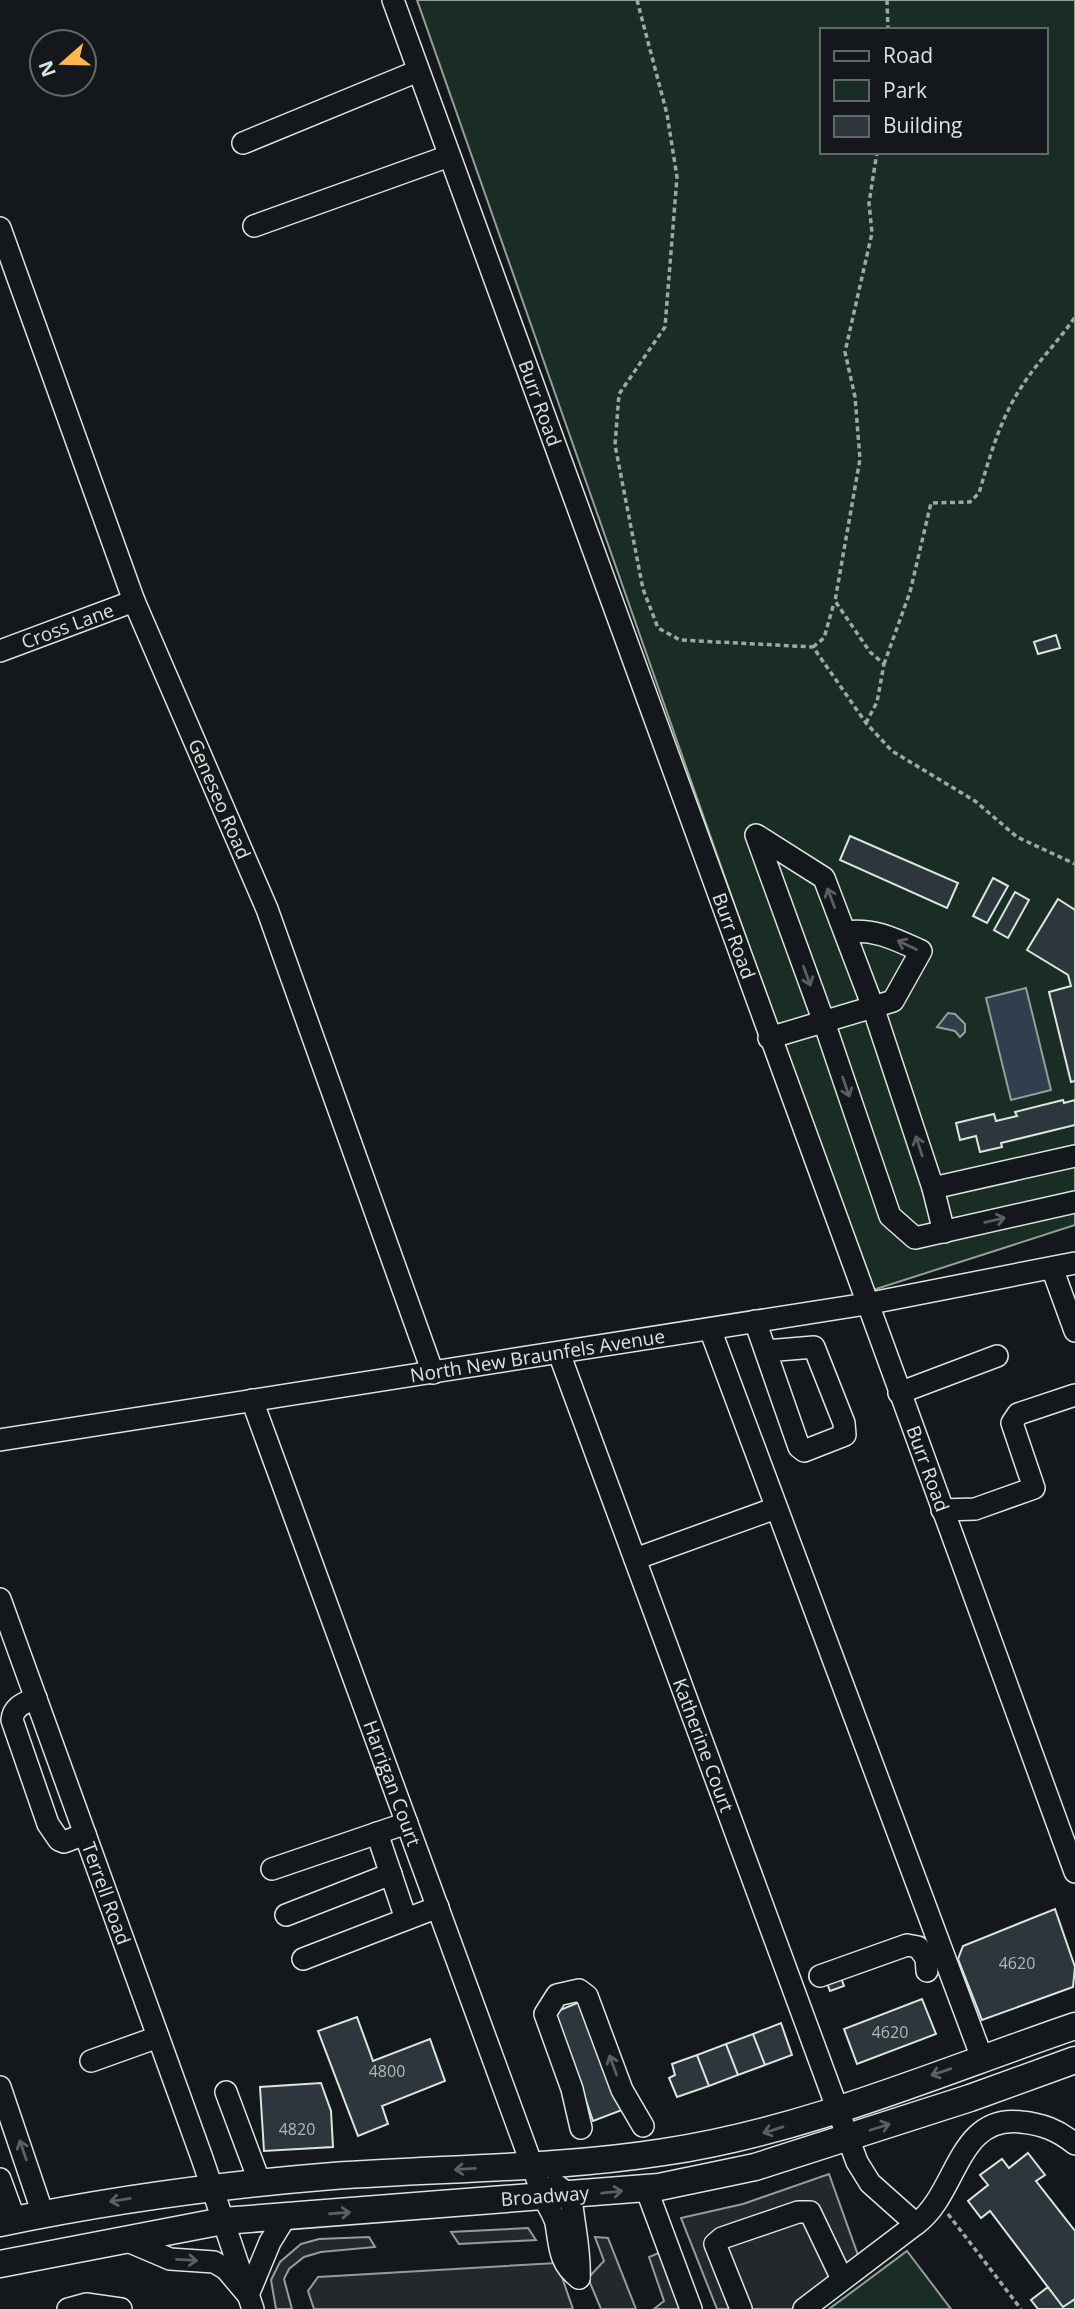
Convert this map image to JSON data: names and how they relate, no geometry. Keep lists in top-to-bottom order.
{
  "streets": {
    "main road": ["Broadway"],
    "street": [
      "Burr Road",
      "Cross Lane",
      "Geneseo Road",
      "North New Braunfels Avenue",
      "Katherine Court",
      "Harrigan Court",
      "Terrell Road"
    ]
  },
  "crossings": [
    ["Burr Road", "North New Braunfels Avenue"],
    ["Cross Lane", "Geneseo Road"],
    ["Geneseo Road", "North New Braunfels Avenue"],
    ["North New Braunfels Avenue", "Katherine Court"],
    ["North New Braunfels Avenue", "Harrigan Court"],
    ["Katherine Court", "Broadway"],
    ["Harrigan Court", "Broadway"],
    ["Terrell Road", "Broadway"]
  ],
  "house_numbers": [
    "4620",
    "4620",
    "4800",
    "4820"
  ],
  "legend": ["Road", "Park", "Building"],
  "north": "left"
}
